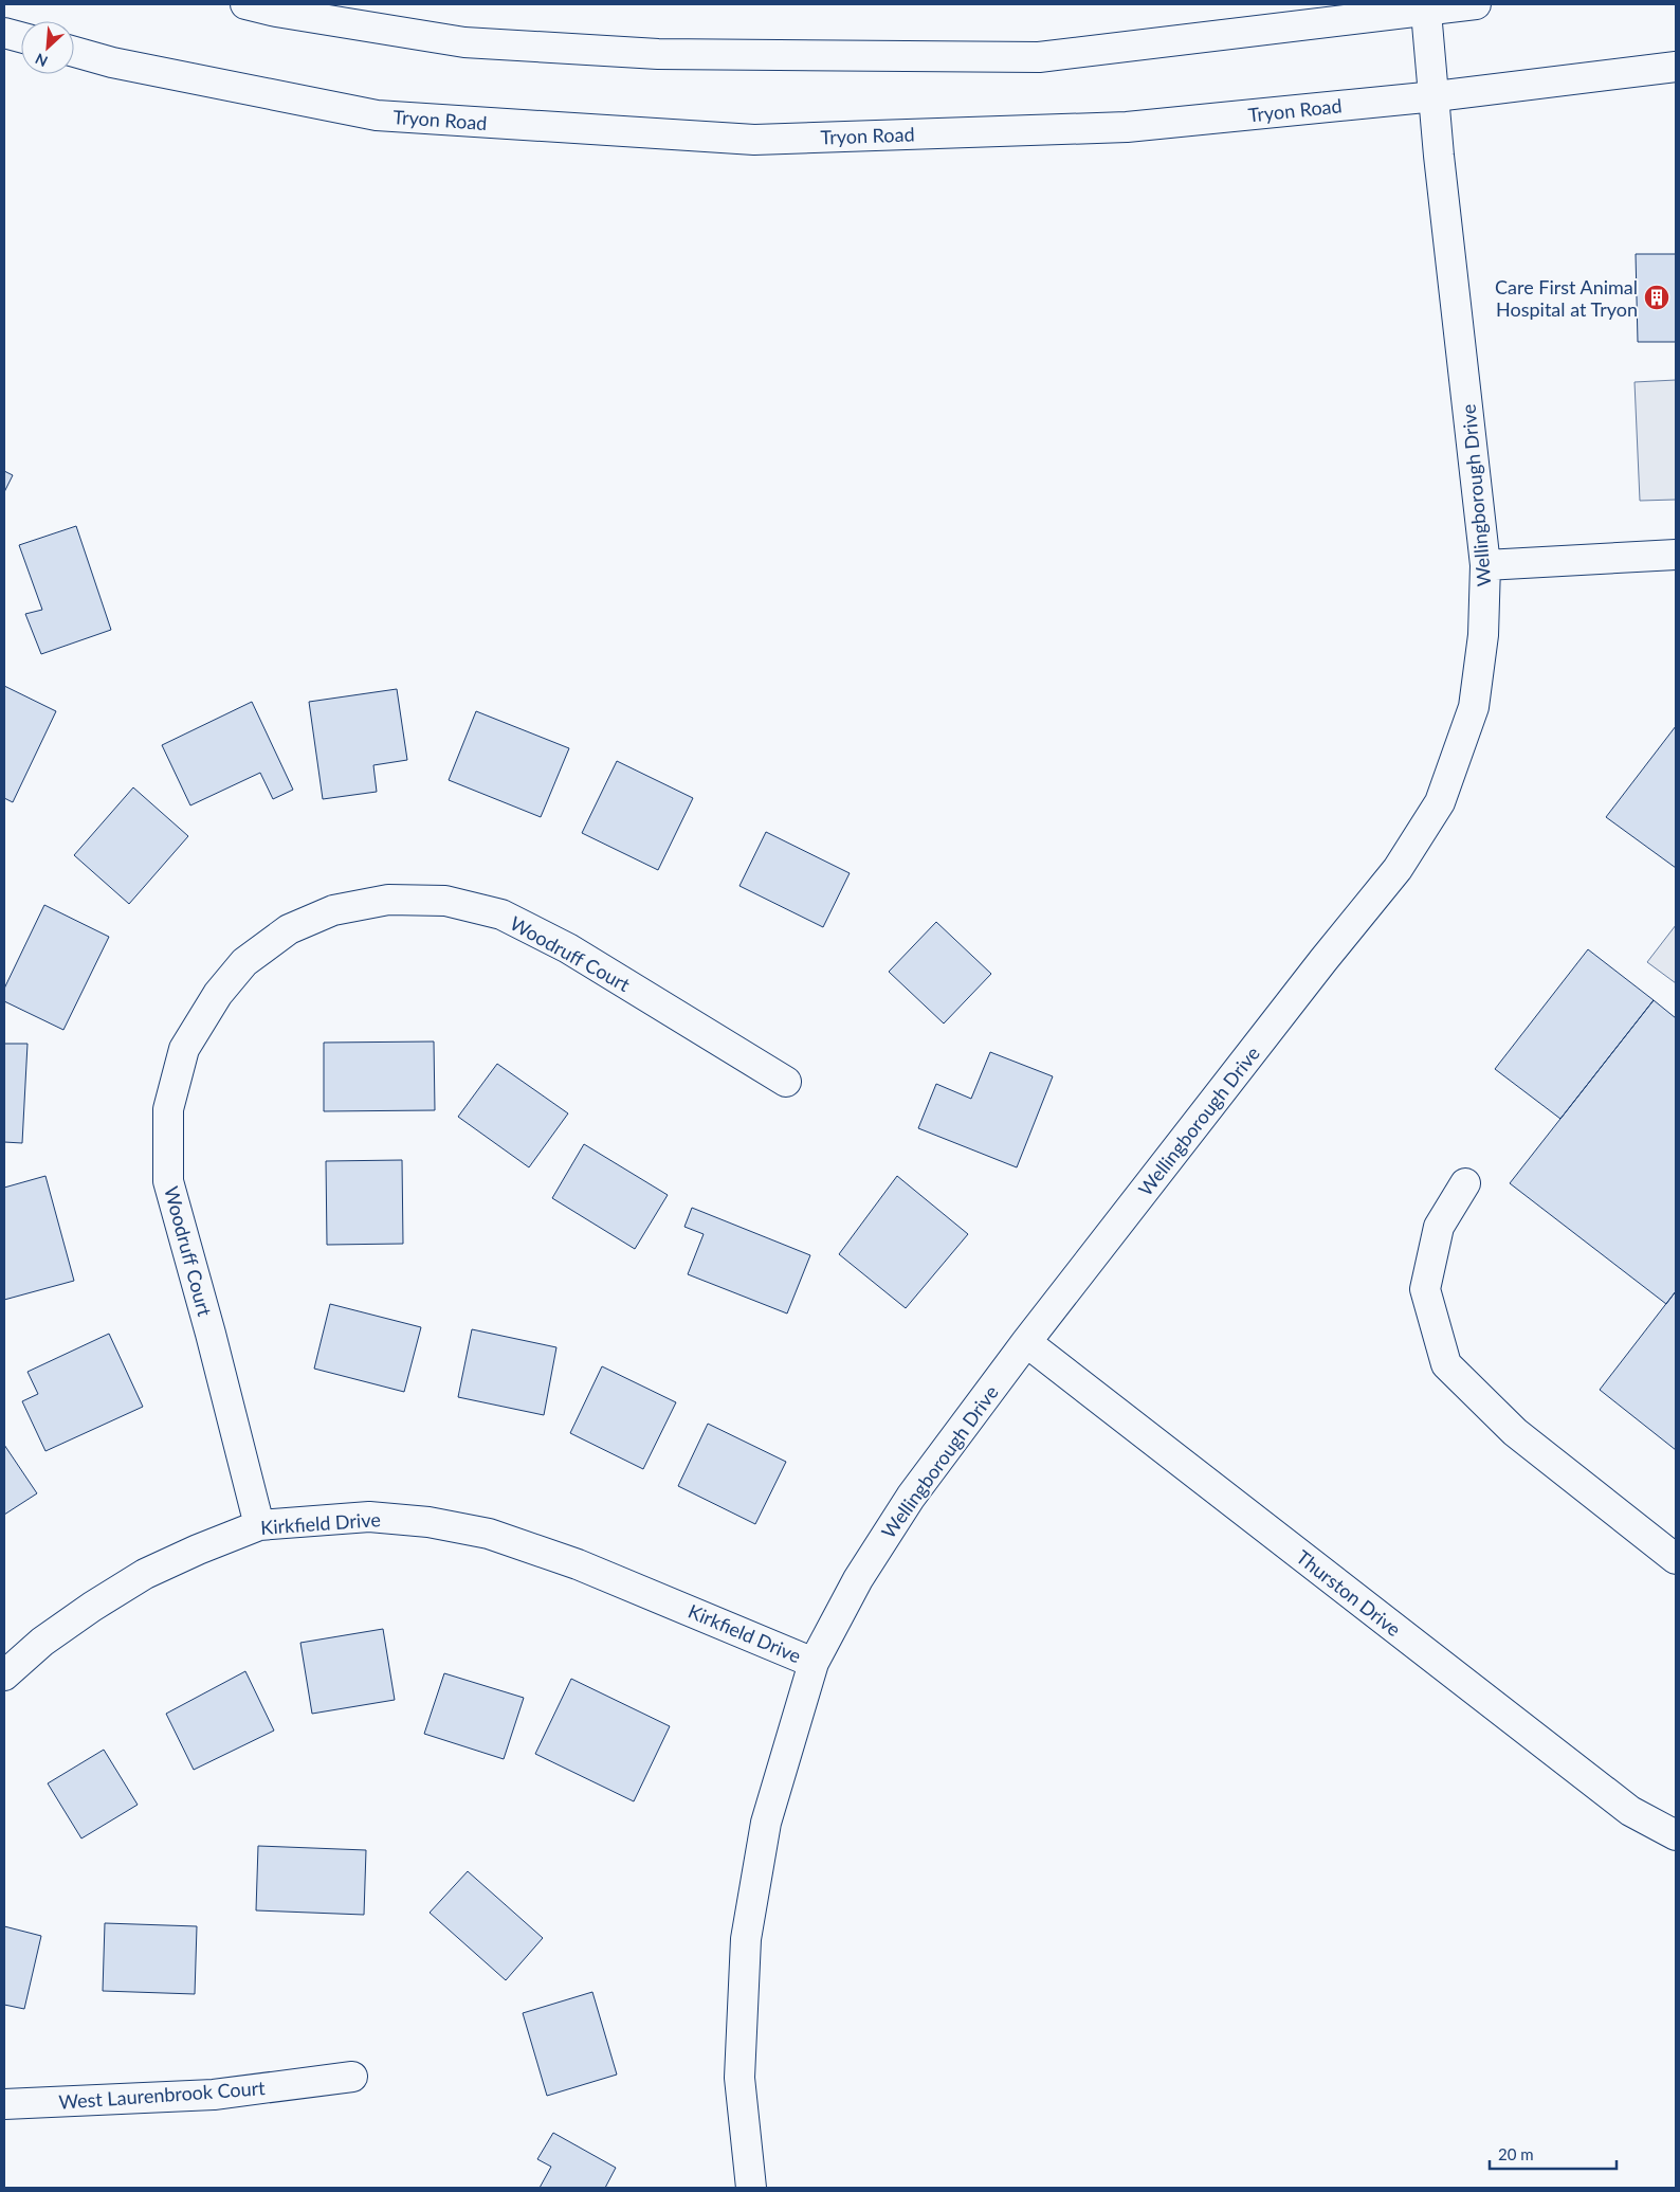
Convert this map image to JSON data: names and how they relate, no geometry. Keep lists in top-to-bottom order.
{
  "streets": {
    "street": [
      "Tryon Road",
      "Wellingborough Drive",
      "Woodruff Court",
      "Kirkfield Drive",
      "Thurston Drive",
      "West Laurenbrook Court"
    ]
  },
  "crossings": [
    ["Tryon Road", "Wellingborough Drive"],
    ["Wellingborough Drive", "Kirkfield Drive"],
    ["Wellingborough Drive", "Thurston Drive"],
    ["Woodruff Court", "Kirkfield Drive"]
  ],
  "places": {
    "building": ["Care First Animal Hospital at Tryon"]
  },
  "scale_bar": "20 m",
  "north": "bottom left"
}
